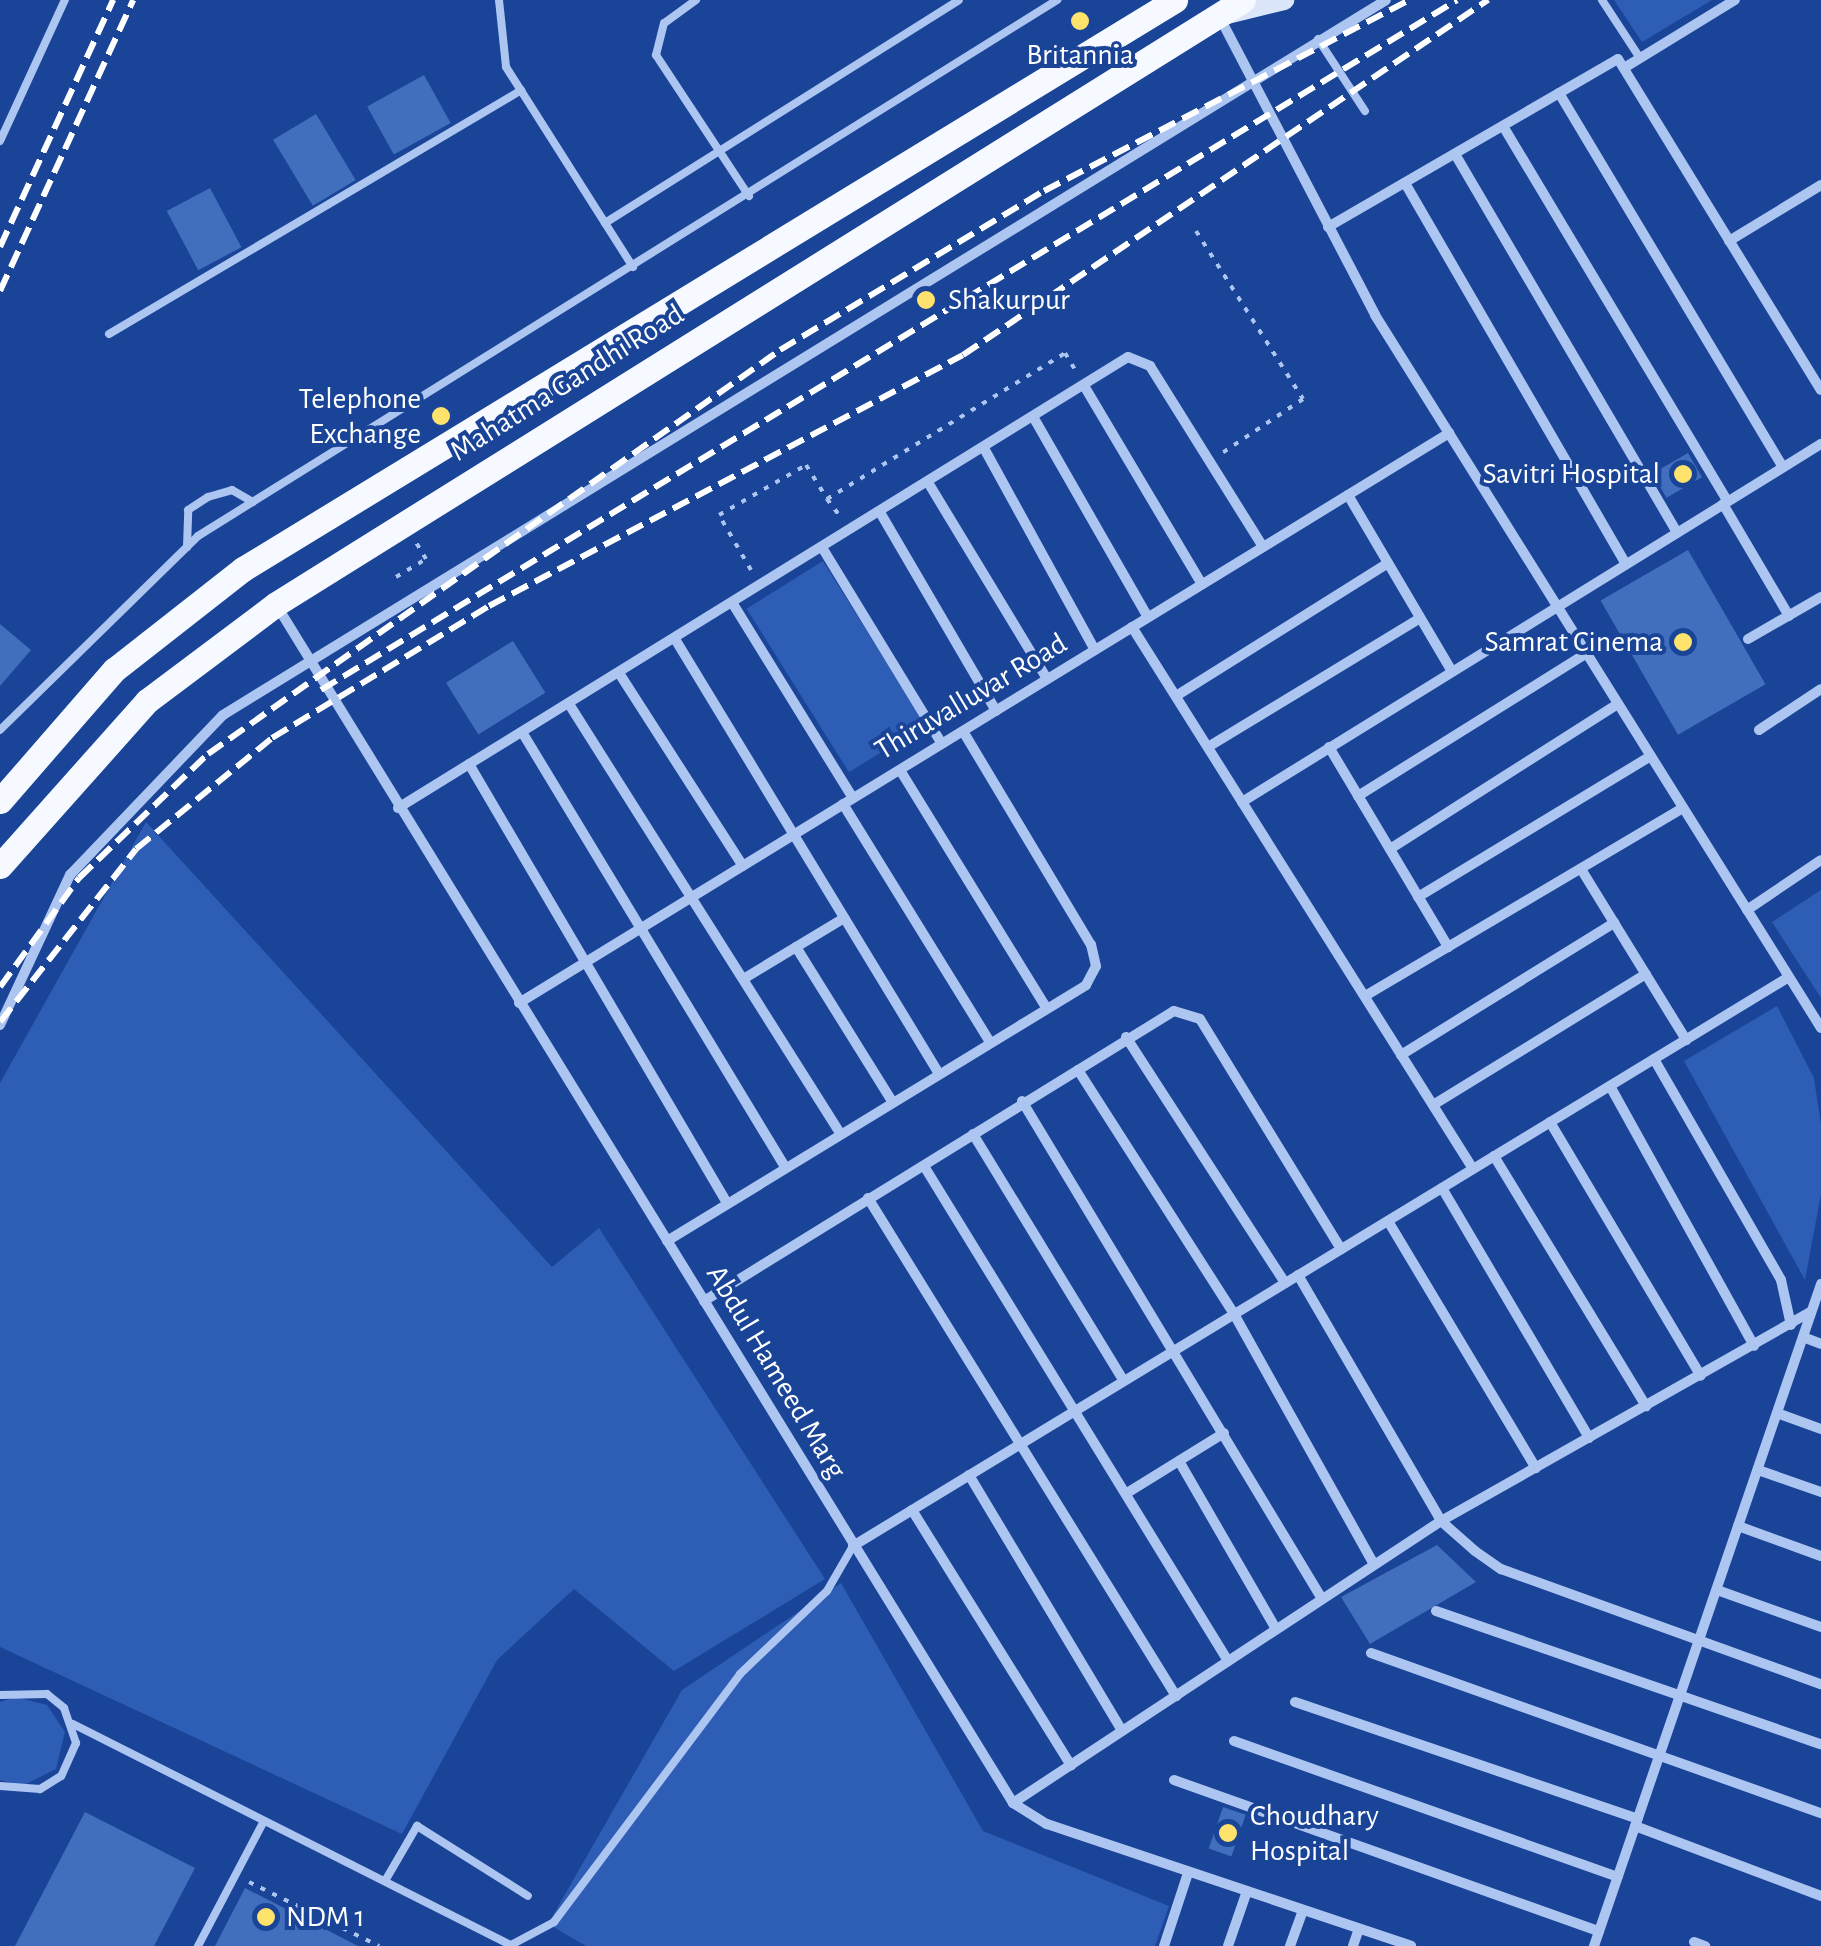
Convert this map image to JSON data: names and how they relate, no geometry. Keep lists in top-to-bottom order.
{
  "streets": {
    "main road": ["Mahatma Gandhi Road"],
    "street": ["Thiruvalluvar Road", "Abdul Hameed Marg"]
  },
  "crossings": [
    ["Mahatma Gandhi Road", "Abdul Hameed Marg"],
    ["Thiruvalluvar Road", "Abdul Hameed Marg"]
  ],
  "places": [
    "Britannia",
    "Shakurpur",
    "Telephone Exchange",
    "Savitri Hospital",
    "Samrat Cinema",
    "Choudhary Hospital",
    "NDM 1"
  ]
}
